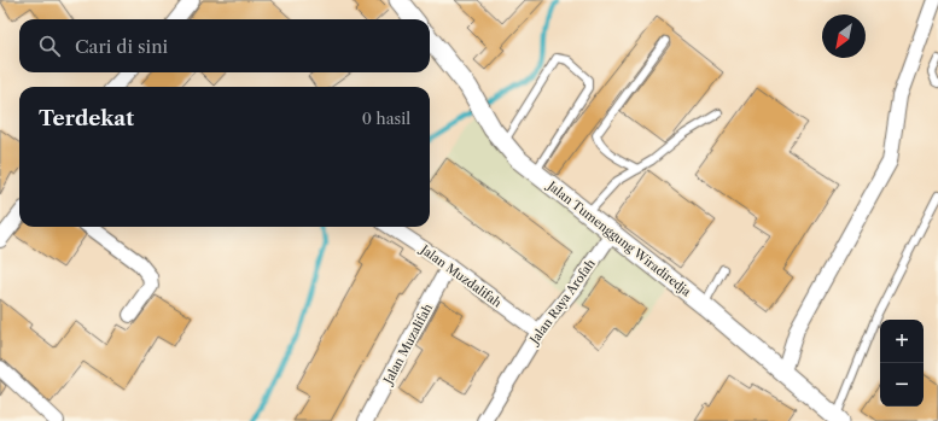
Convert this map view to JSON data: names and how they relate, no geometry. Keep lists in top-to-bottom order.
{
  "streets": {
    "street": [
      "Jalan Tumenggung Wiradiredja",
      "Jalan Muzdalifah",
      "Jalan Raya Arofah",
      "Jalan Muzalifah"
    ]
  },
  "crossings": [
    ["Jalan Tumenggung Wiradiredja", "Jalan Raya Arofah"],
    ["Jalan Muzdalifah", "Jalan Raya Arofah"],
    ["Jalan Muzdalifah", "Jalan Muzalifah"]
  ],
  "north": "bottom left",
  "page": {
    "search": "Cari di sini",
    "heading": ["Terdekat", "0 hasil"],
    "map_buttons": ["+", "−"]
  }
}
